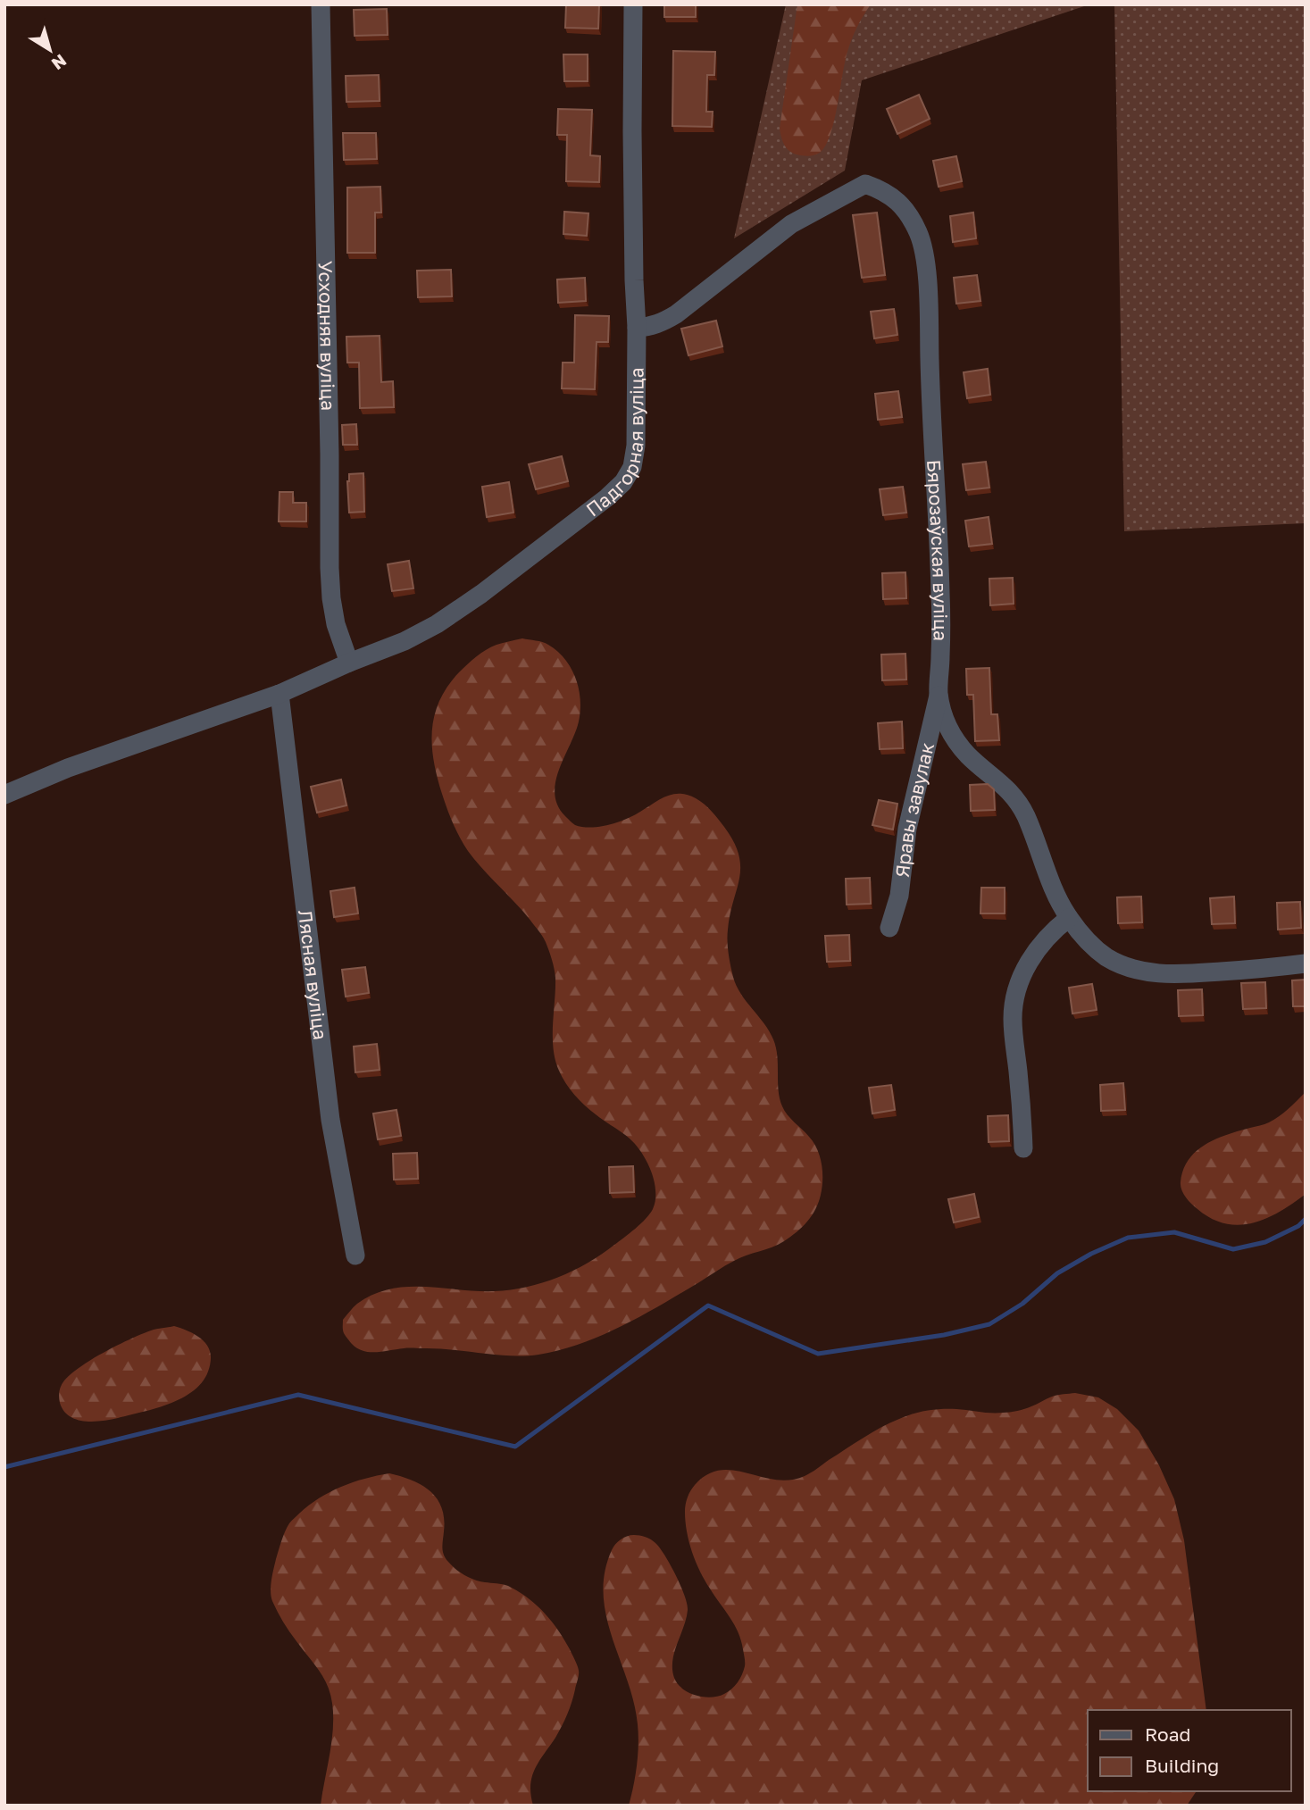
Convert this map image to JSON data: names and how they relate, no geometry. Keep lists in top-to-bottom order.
{
  "streets": {
    "street": [
      "Усходняя вуліца",
      "Падгорная вуліца",
      "Бярозаўская вуліца",
      "Яравы завулак",
      "Лясная вуліца"
    ]
  },
  "crossings": [
    ["Усходняя вуліца", "Падгорная вуліца"],
    ["Падгорная вуліца", "Бярозаўская вуліца"],
    ["Падгорная вуліца", "Лясная вуліца"],
    ["Бярозаўская вуліца", "Яравы завулак"]
  ],
  "legend": ["Road", "Building"],
  "north": "bottom right"
}
